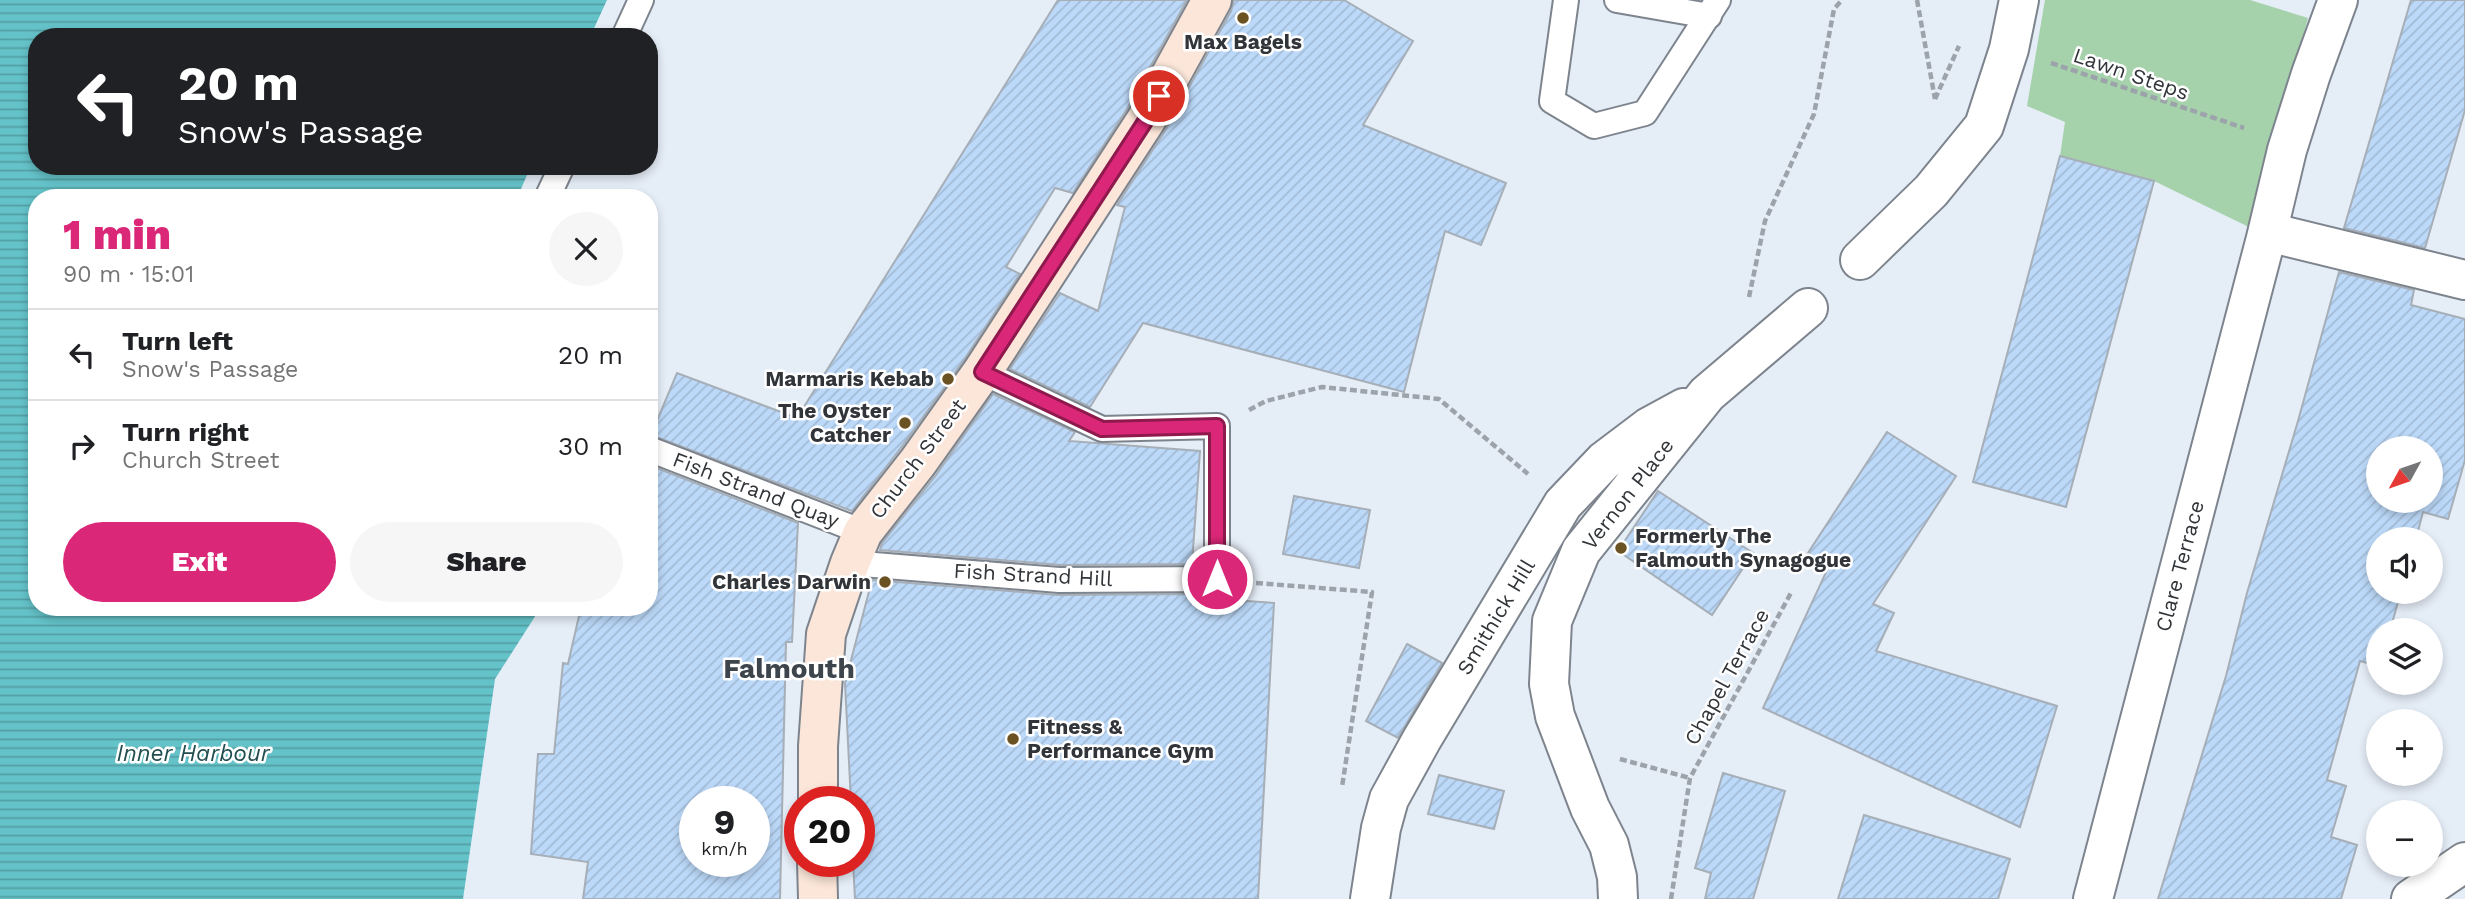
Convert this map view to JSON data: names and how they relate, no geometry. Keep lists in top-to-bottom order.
{
  "streets": {
    "street": [
      "Church Street",
      "Vernon Place",
      "Clare Terrace",
      "Smithick Hill"
    ],
    "lane": ["Fish Strand Quay", "Fish Strand Hill"],
    "path": ["Lawn Steps", "Chapel Terrace"]
  },
  "crossings": [
    ["Church Street", "Fish Strand Quay"],
    ["Church Street", "Fish Strand Hill"],
    ["Fish Strand Quay", "Fish Strand Hill"],
    ["Vernon Place", "Smithick Hill"]
  ],
  "districts": ["Falmouth"],
  "water": ["Inner Harbour"],
  "places": [
    "Max Bagels",
    "Marmaris Kebab",
    "The Oyster Catcher",
    "Formerly The Falmouth Synagogue",
    "Charles Darwin",
    "Fitness & Performance Gym"
  ],
  "north": "bottom left",
  "page": {
    "turn": ["20 m", "Snow's Passage"],
    "heading": ["1 min", "90 m · 15:01"],
    "list": [
      {
        "name": "Turn left",
        "note": "Snow's Passage",
        "value": "20 m"
      },
      {
        "name": "Turn right",
        "note": "Church Street",
        "value": "30 m"
      }
    ],
    "map_buttons": ["+", "−"],
    "buttons": ["Exit", "Share"],
    "speed": "9 km/h",
    "limit": "20"
  }
}
